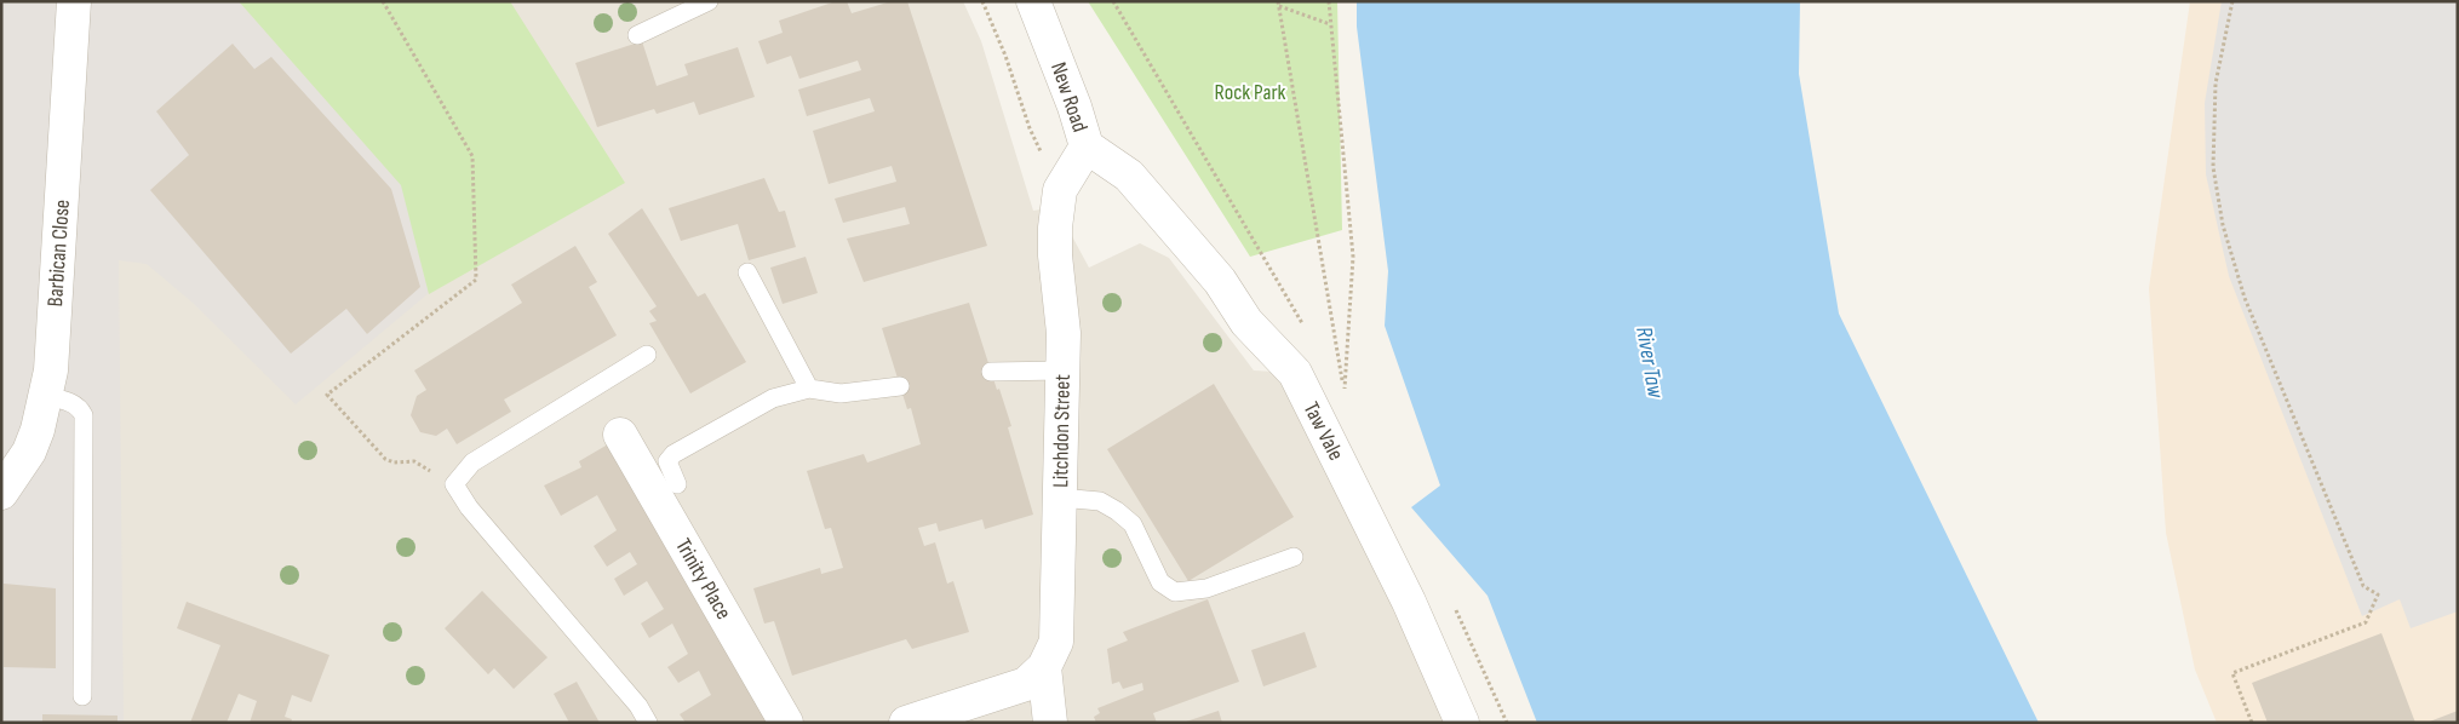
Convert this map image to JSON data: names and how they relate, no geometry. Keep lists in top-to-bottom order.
{
  "streets": {
    "street": [
      "New Road",
      "Barbican Close",
      "Litchdon Street",
      "Taw Vale",
      "Trinity Place"
    ]
  },
  "crossings": [
    ["New Road", "Litchdon Street"],
    ["New Road", "Taw Vale"]
  ],
  "water": ["River Taw"],
  "parks": ["Rock Park"]
}
